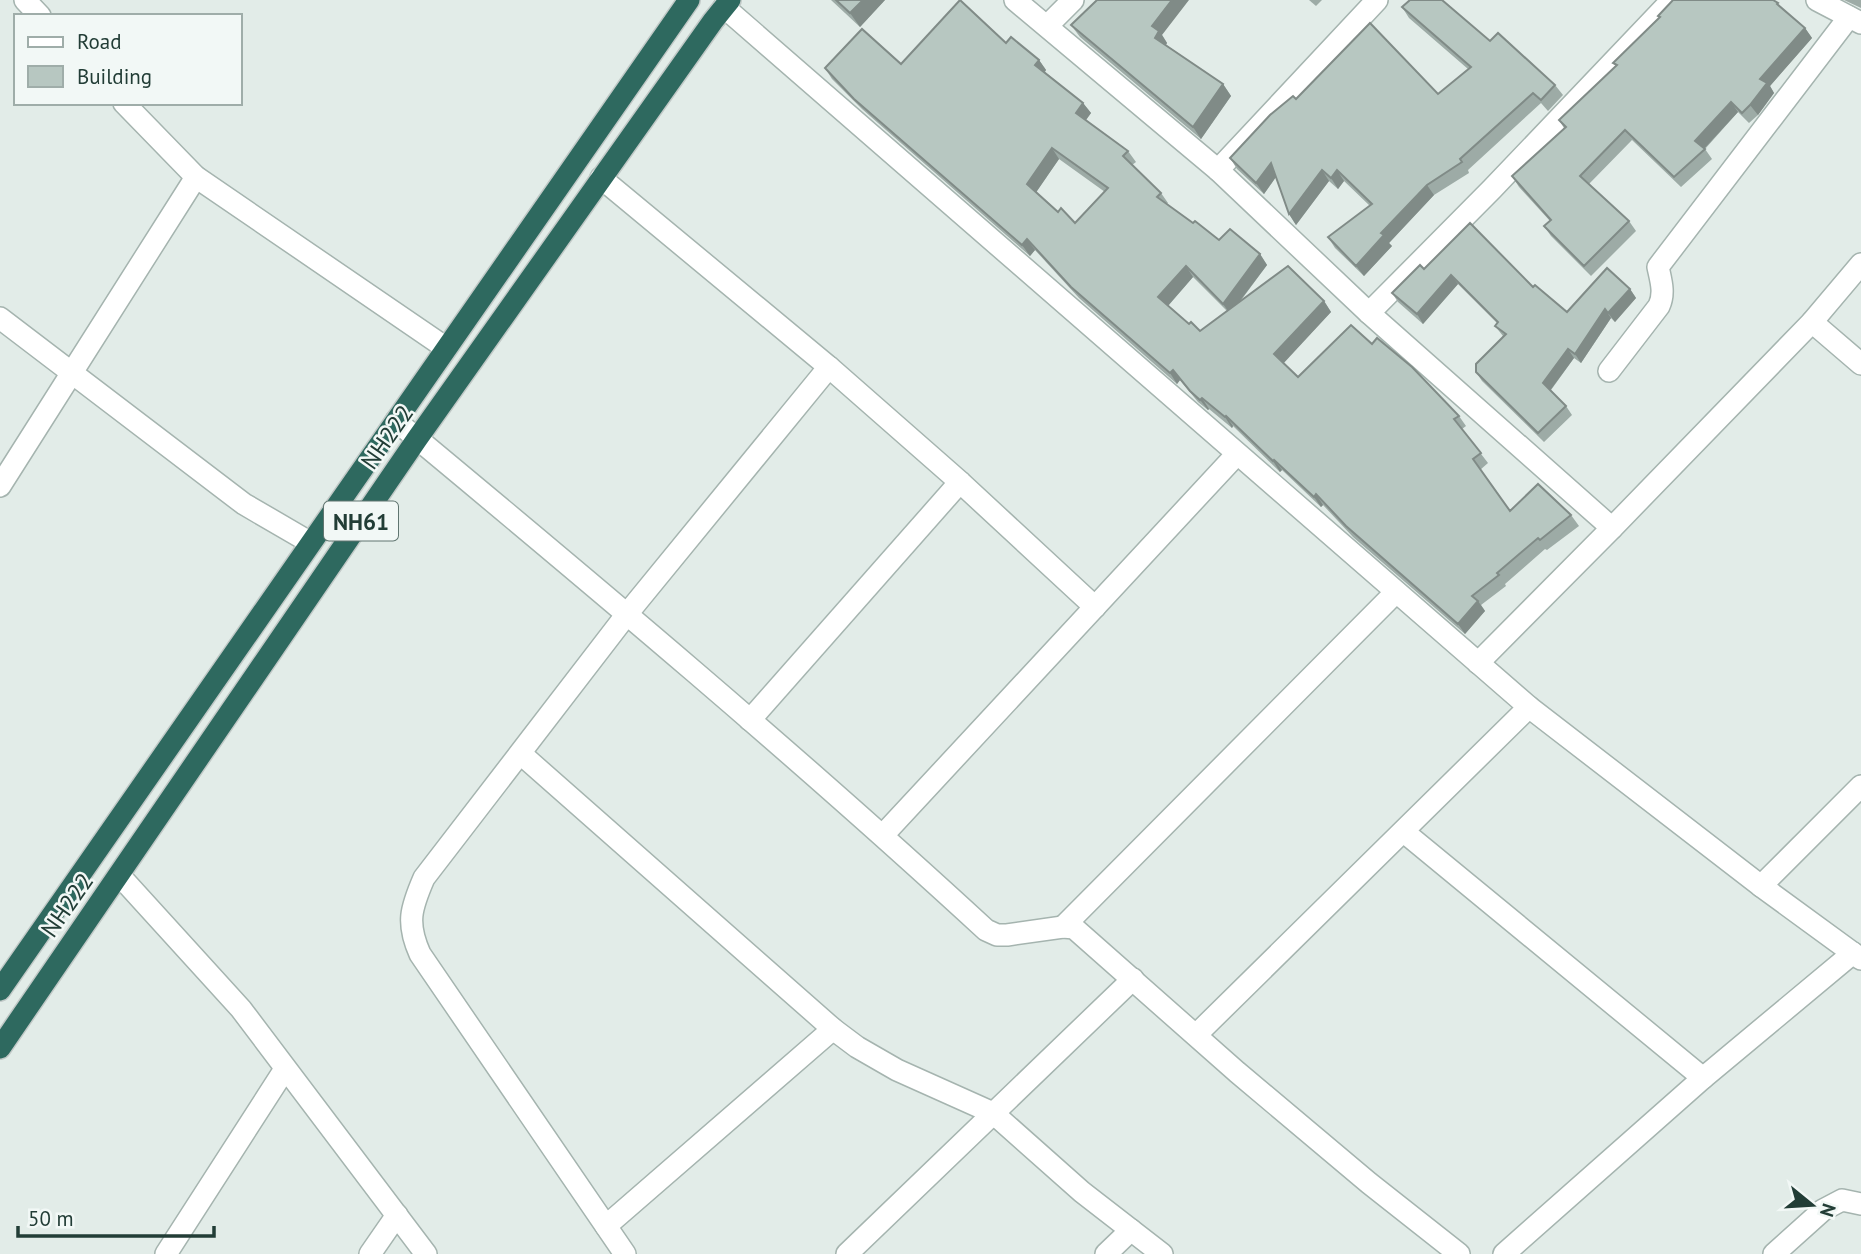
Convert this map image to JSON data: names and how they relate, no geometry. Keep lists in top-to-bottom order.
{
  "streets": {
    "highway": ["NH222", "NH61"]
  },
  "legend": ["Road", "Building"],
  "scale_bar": "50 m",
  "north": "right"
}
